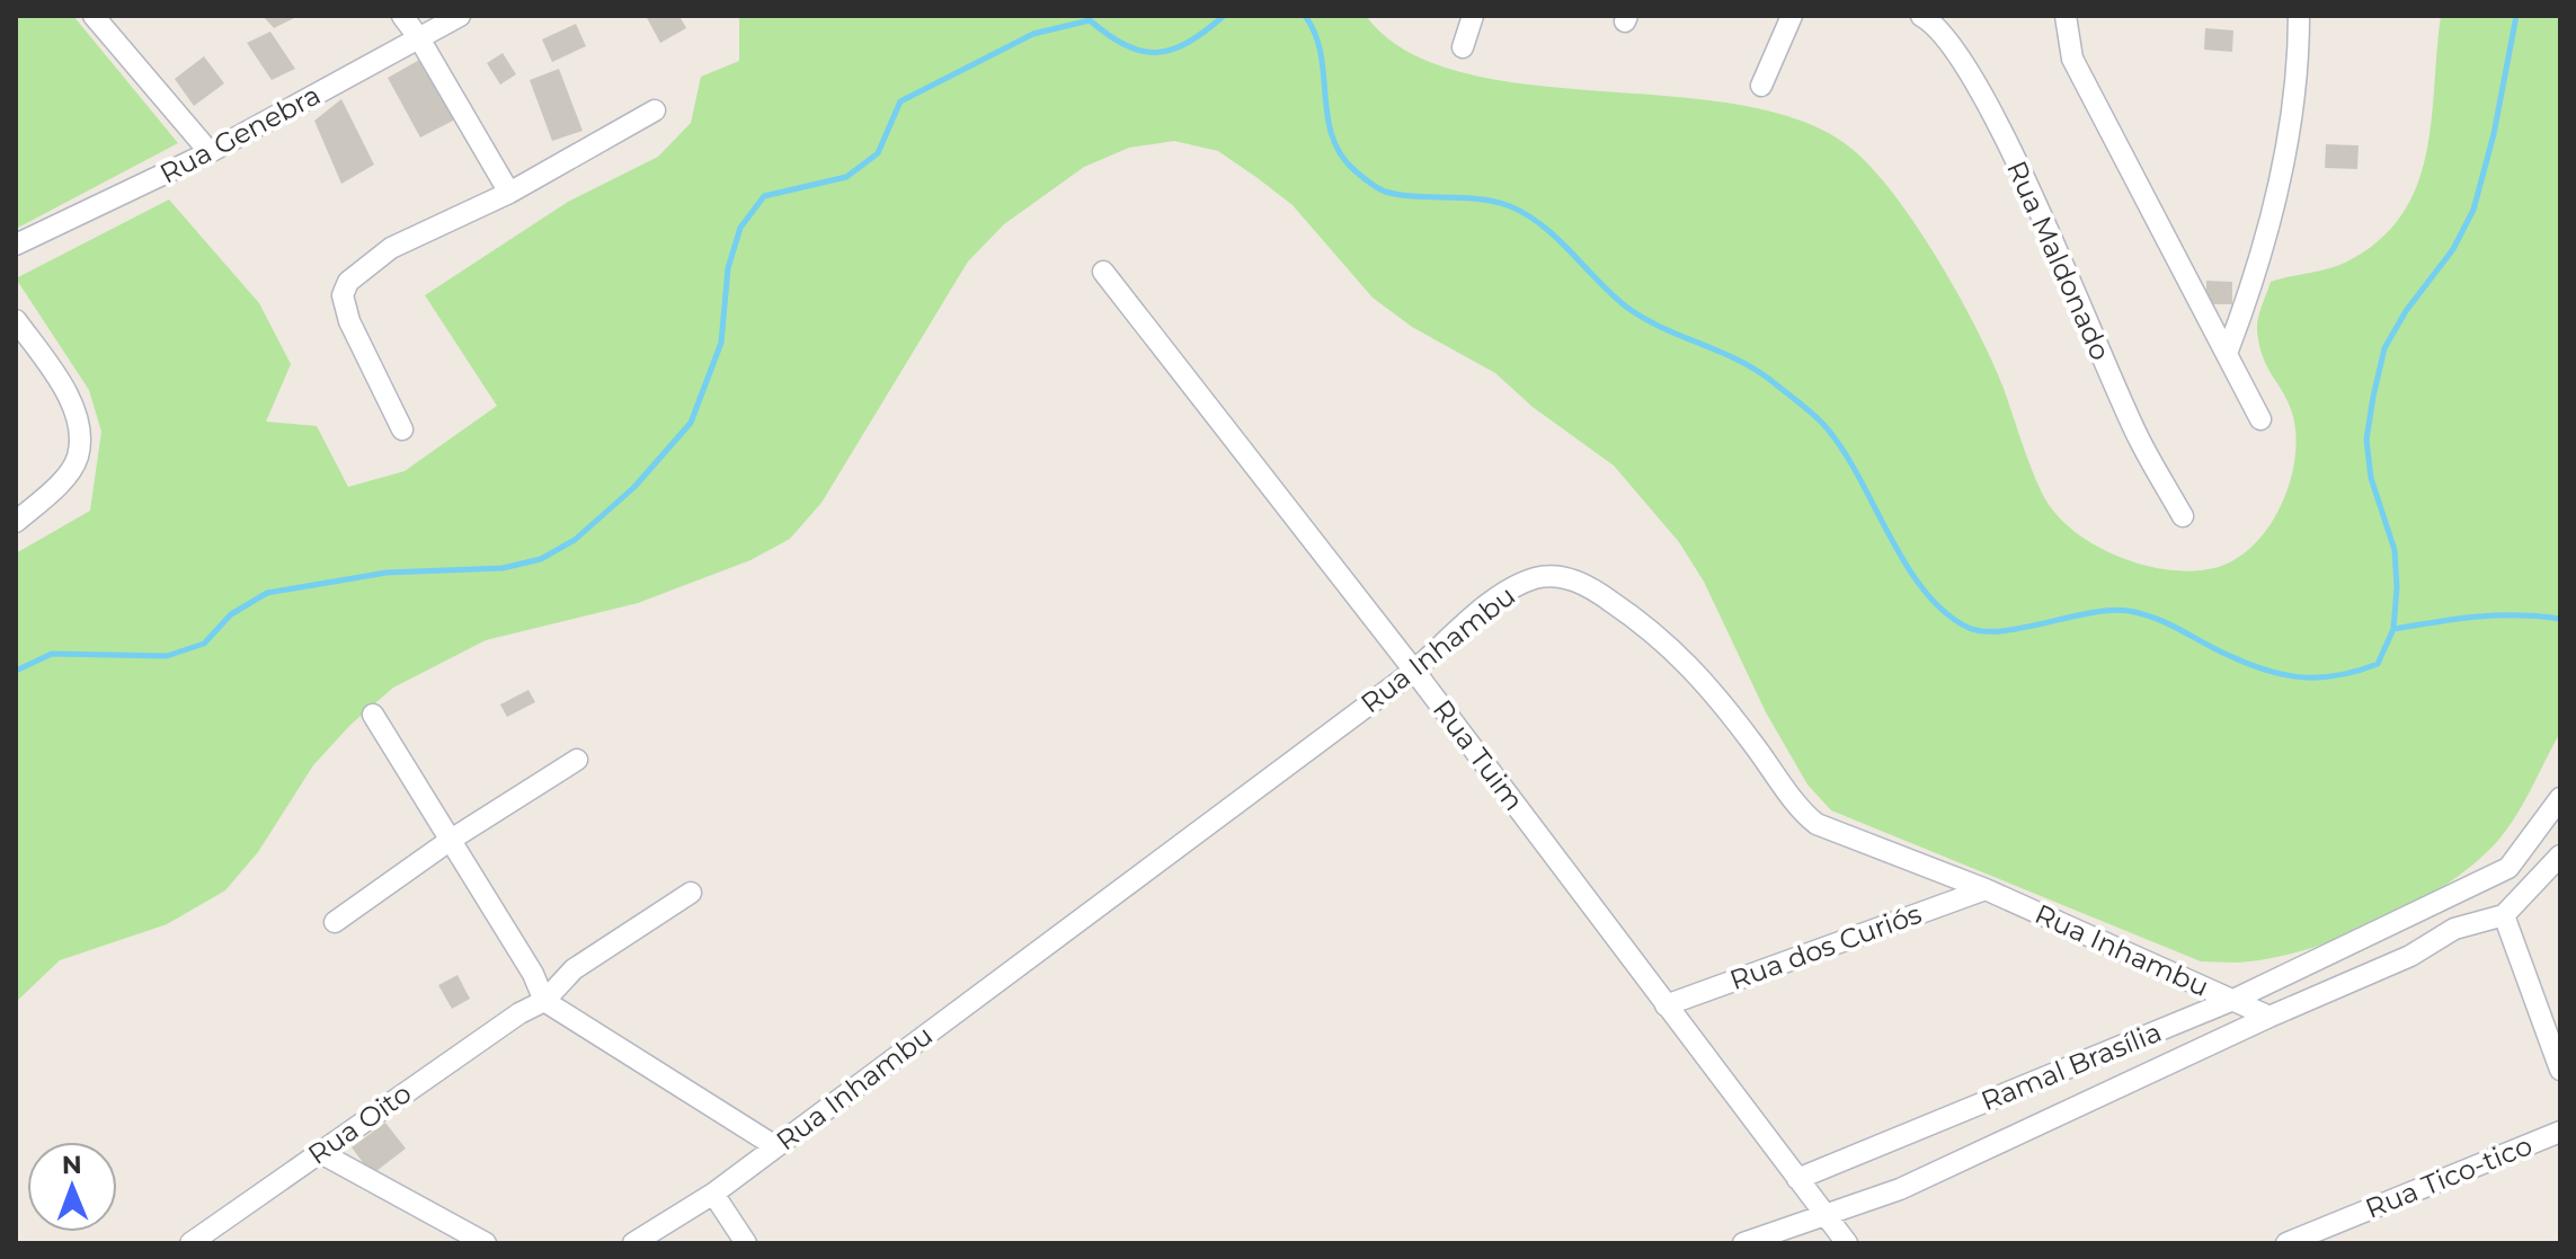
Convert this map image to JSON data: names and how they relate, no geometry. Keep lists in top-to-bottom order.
{
  "streets": {
    "street": [
      "Rua Genebra",
      "Rua Maldonado",
      "Rua Inhambu",
      "Rua Tuim",
      "Rua dos Curiós",
      "Ramal Brasília",
      "Rua Oito",
      "Rua Tico-tico"
    ]
  },
  "crossings": [
    ["Rua Inhambu", "Rua Tuim"],
    ["Rua Inhambu", "Rua dos Curiós"],
    ["Rua Inhambu", "Ramal Brasília"],
    ["Rua Tuim", "Rua dos Curiós"],
    ["Rua Tuim", "Ramal Brasília"]
  ],
  "north": "top"
}
